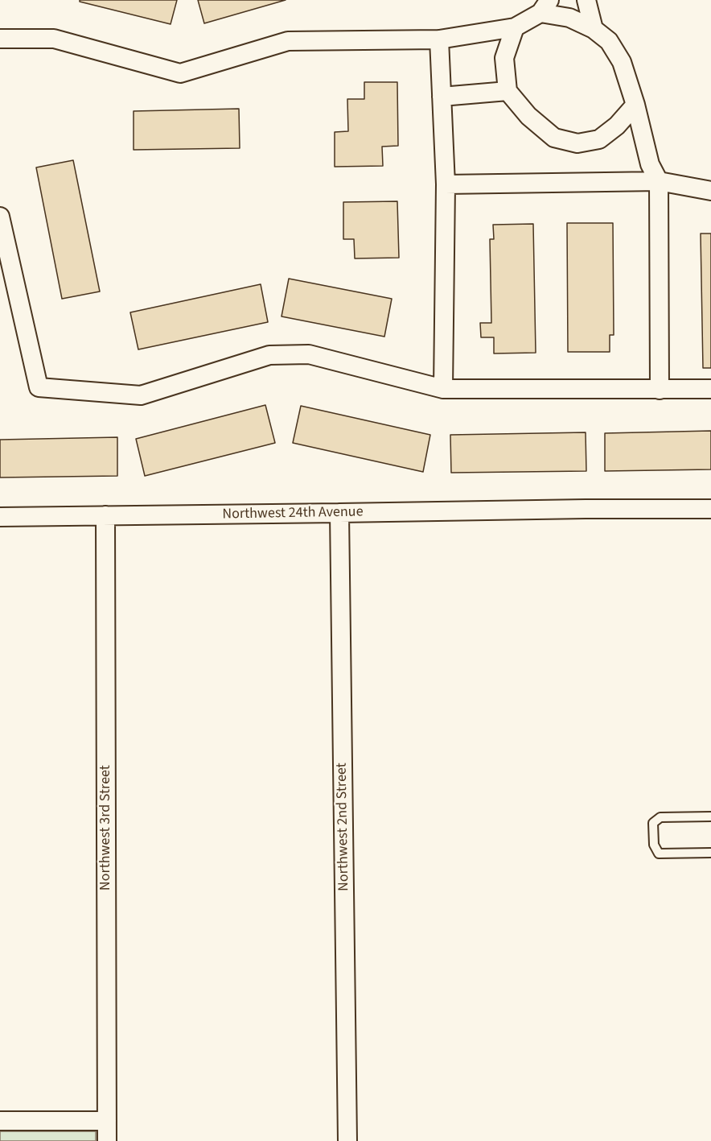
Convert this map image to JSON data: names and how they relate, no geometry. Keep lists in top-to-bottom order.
{
  "streets": {
    "street": ["Northwest 24th Avenue", "Northwest 2nd Street", "Northwest 3rd Street"]
  },
  "crossings": [
    ["Northwest 24th Avenue", "Northwest 2nd Street"],
    ["Northwest 24th Avenue", "Northwest 3rd Street"]
  ]
}
